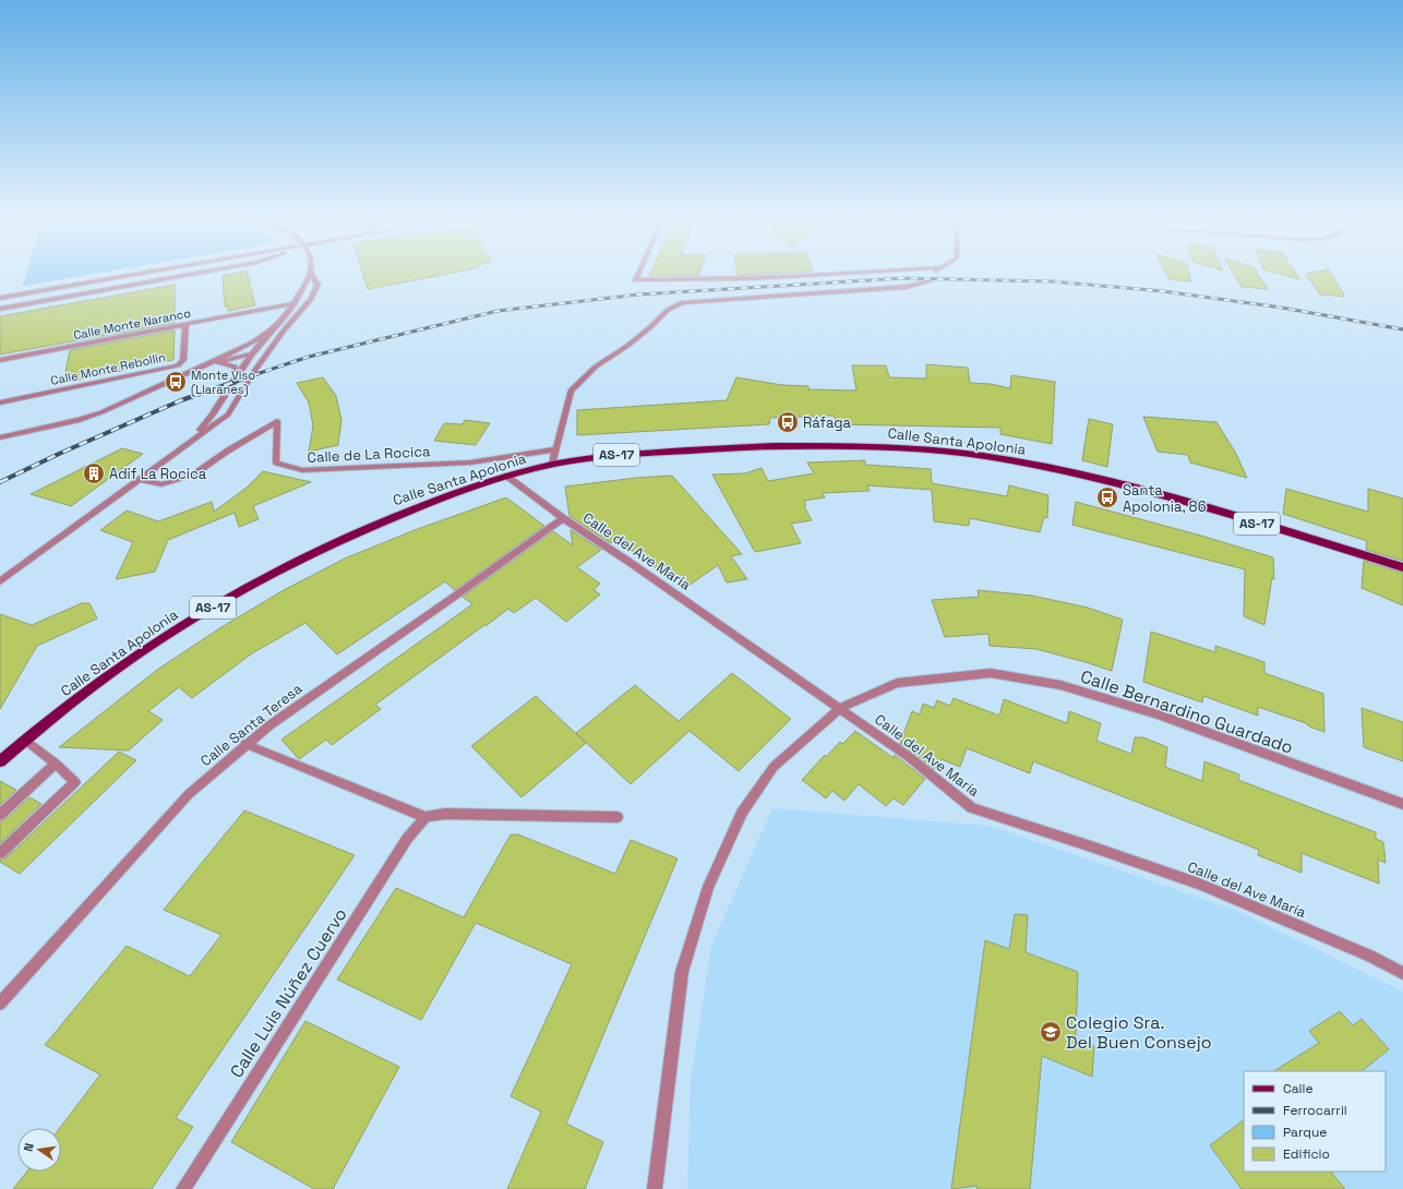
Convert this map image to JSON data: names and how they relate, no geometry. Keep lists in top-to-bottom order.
{
  "streets": {
    "main road": ["Calle Santa Apolonia", "AS-17"],
    "street": [
      "Calle Monte Naranco",
      "Calle Monte Rebollin",
      "Calle de La Rocica",
      "Calle del Ave María",
      "Calle Bernardino Guardado",
      "Calle Santa Teresa",
      "Calle Luis Núñez Cuervo"
    ]
  },
  "crossings": [
    ["Calle Monte Naranco", "Calle Monte Rebollin"],
    ["Calle Santa Apolonia", "Calle del Ave María"],
    ["Calle del Ave María", "Calle Bernardino Guardado"],
    ["Calle del Ave María", "Calle Santa Teresa"]
  ],
  "places": {
    "bus stop": ["Monte Viso (Llaranes)", "Ráfaga", "Santa Apolonia, 86"],
    "building": ["Adif La Rocica"],
    "school or university": ["Colegio Sra. Del Buen Consejo"]
  },
  "legend": [
    "Calle",
    "Ferrocarril",
    "Parque",
    "Edificio"
  ],
  "north": "left"
}
